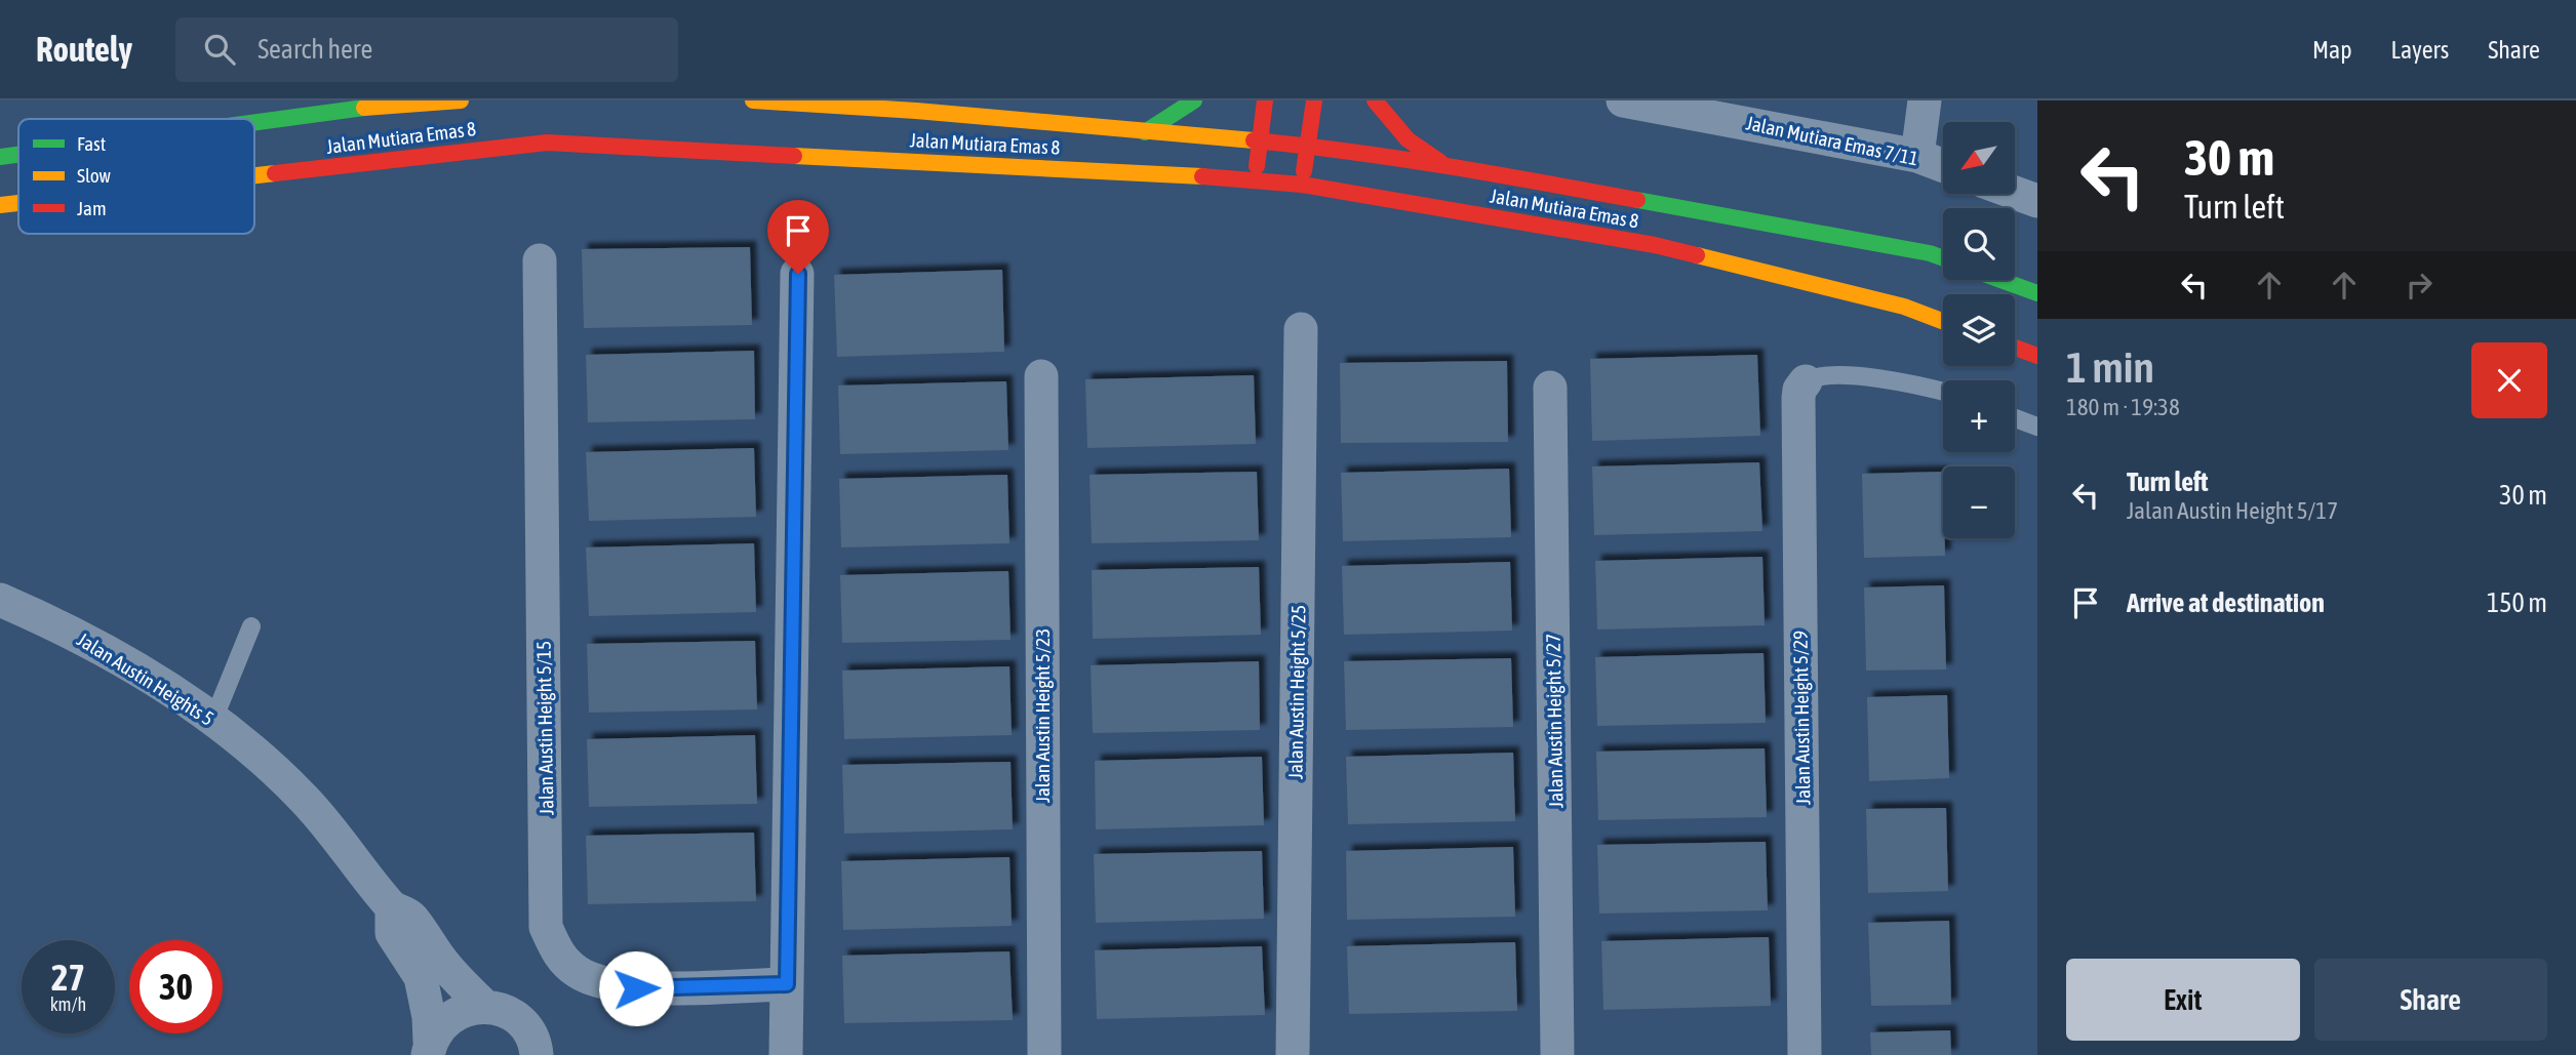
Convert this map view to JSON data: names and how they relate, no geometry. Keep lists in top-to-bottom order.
{
  "streets": {
    "main road": ["Jalan Mutiara Emas 8"],
    "street": [
      "Jalan Mutiara Emas 7/11",
      "Jalan Austin Heights 5",
      "Jalan Austin Height 5/25",
      "Jalan Austin Height 5/23",
      "Jalan Austin Height 5/29",
      "Jalan Austin Height 5/27",
      "Jalan Austin Height 5/15"
    ]
  },
  "legend": ["Fast", "Slow", "Jam"],
  "north": "bottom left",
  "page": {
    "header": "Routely",
    "search": "Search here",
    "nav": ["Map", "Layers", "Share"],
    "turn": ["30 m", "Turn left"],
    "map_buttons": ["+", "−"],
    "heading": ["1 min", "180 m · 19:38"],
    "list": [
      {
        "name": "Turn left",
        "note": "Jalan Austin Height 5/17",
        "value": "30 m"
      },
      {
        "name": "Arrive at destination",
        "value": "150 m"
      }
    ],
    "speed": "27 km/h",
    "limit": "30",
    "buttons": ["Exit", "Share"]
  }
}
